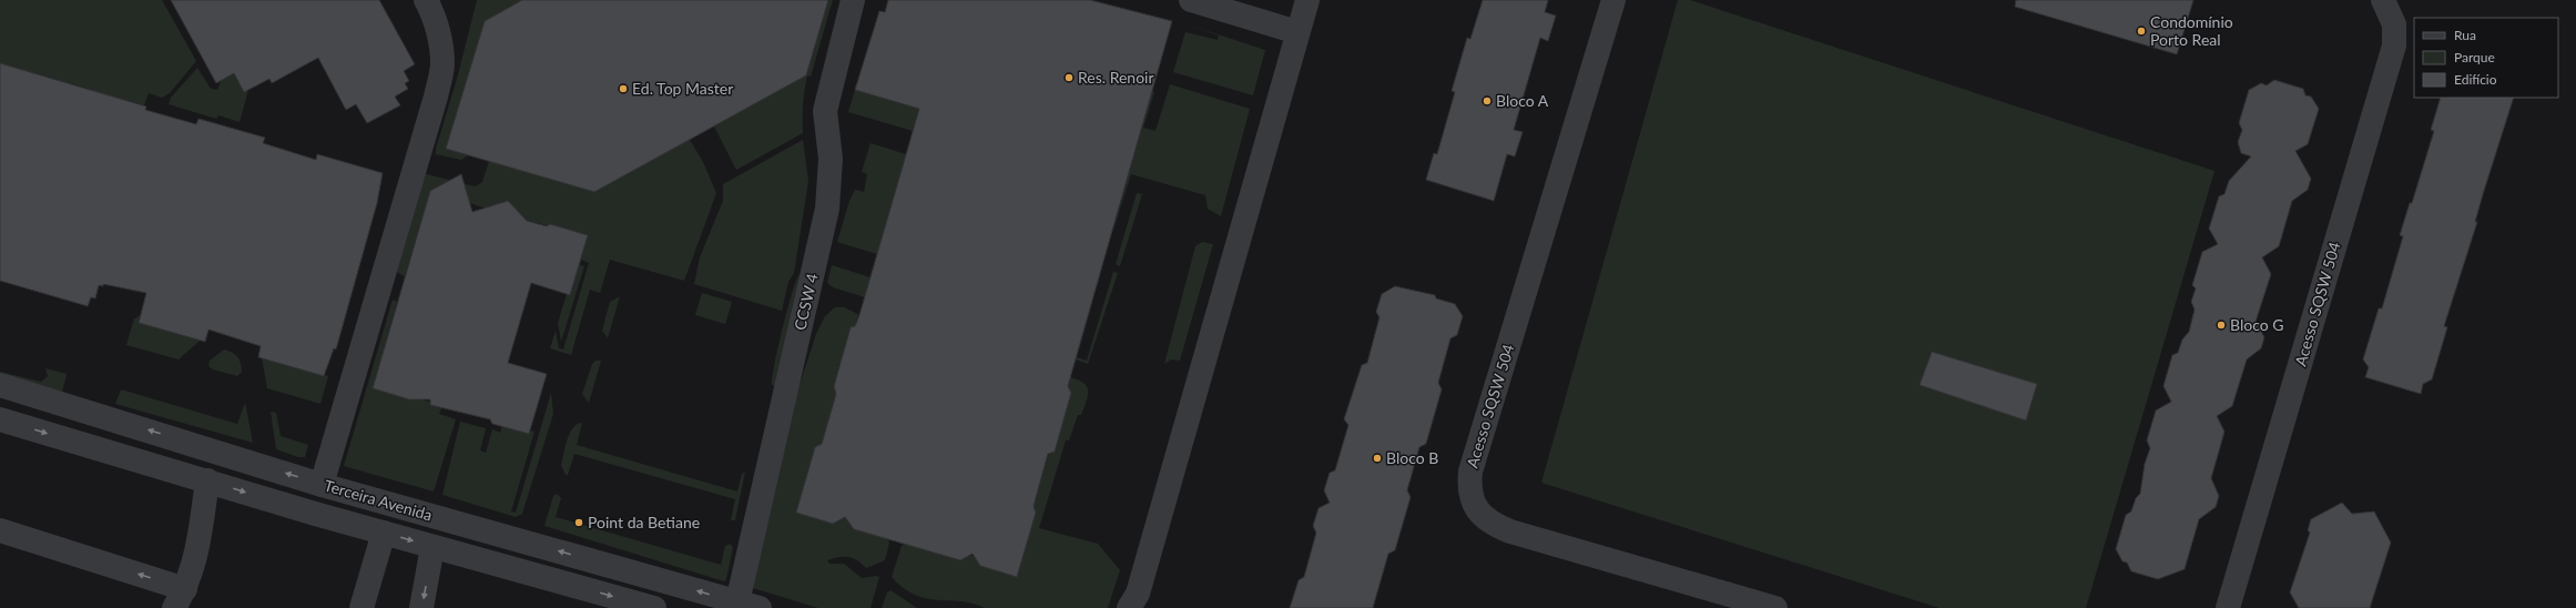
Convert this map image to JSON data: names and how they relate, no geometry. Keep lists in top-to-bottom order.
{
  "streets": {
    "street": ["CCSW 4", "Acesso SQSW 504", "Terceira Avenida"]
  },
  "crossings": [
    ["CCSW 4", "Terceira Avenida"]
  ],
  "places": [
    "Condomínio Porto Real",
    "Res. Renoir",
    "Ed. Top Master",
    "Bloco A",
    "Bloco G",
    "Bloco B",
    "Point da Betiane"
  ],
  "legend": ["Rua", "Parque", "Edifício"]
}
